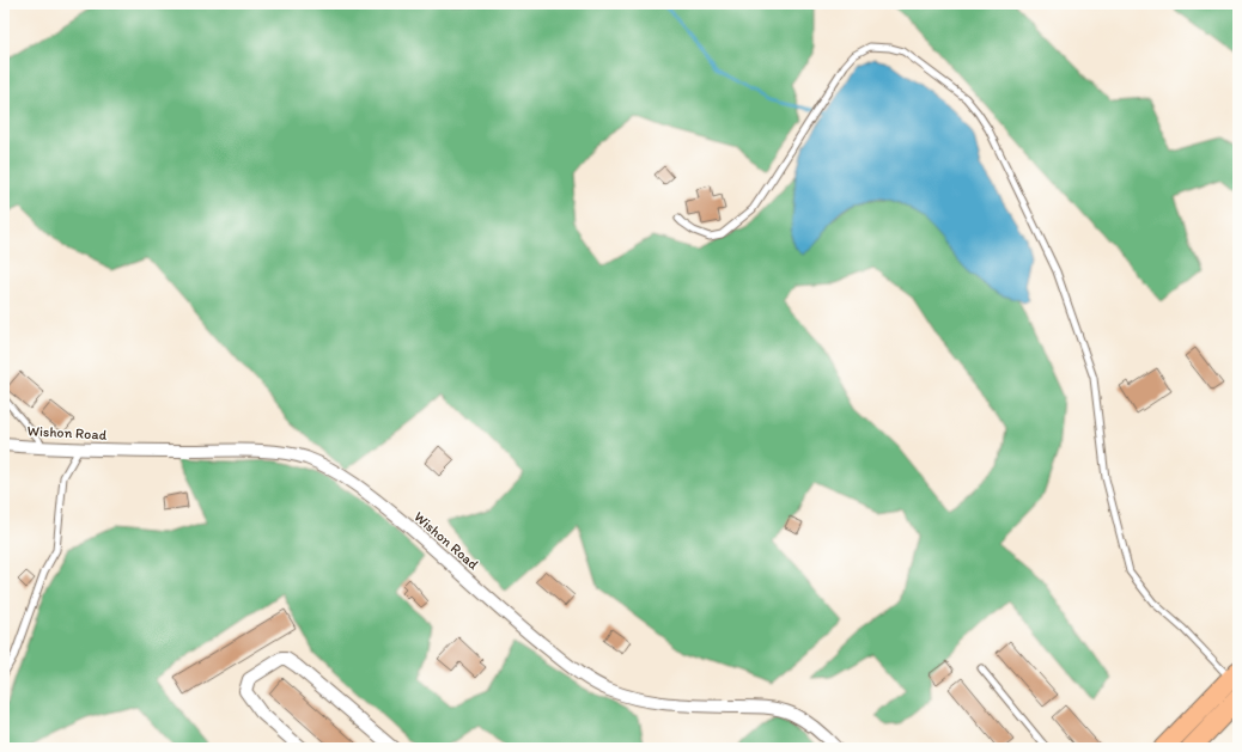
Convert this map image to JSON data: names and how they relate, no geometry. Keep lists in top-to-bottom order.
{
  "streets": {
    "street": ["Wishon Road"]
  }
}
